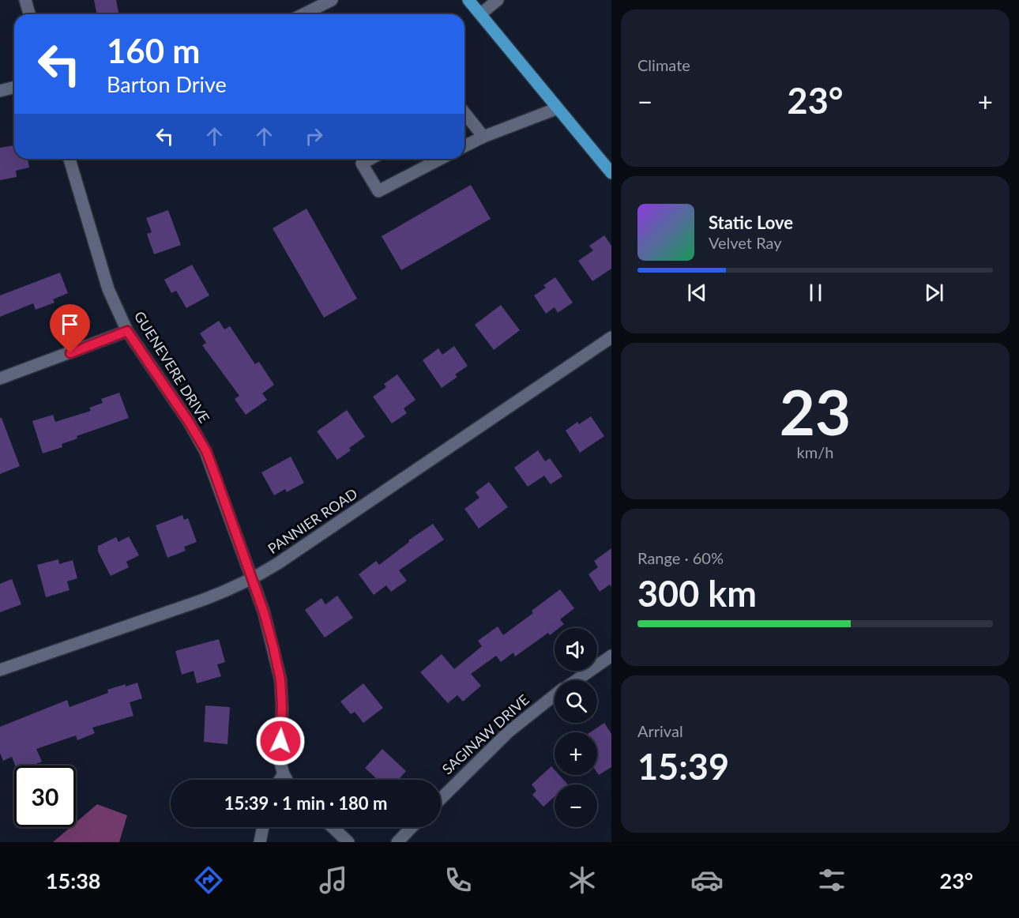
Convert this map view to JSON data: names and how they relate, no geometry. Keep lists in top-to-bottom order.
{
  "streets": {
    "street": ["GUENEVERE DRIVE", "PANNIER ROAD", "SAGINAW DRIVE"]
  },
  "crossings": [
    ["GUENEVERE DRIVE", "PANNIER ROAD"]
  ],
  "page": {
    "tile": [
      "Climate",
      ["23", "km/h"],
      ["Range · 60%", "300 km"],
      ["Arrival", "15:39"]
    ],
    "turn": ["160 m", "Barton Drive"],
    "heat": ["−", "23°", "+"],
    "song": ["Static Love", "Velvet Ray"],
    "map_buttons": ["+", "−"],
    "limit": "30",
    "trip": "15:39 · 1 min · 180 m",
    "tabs": ["15:38", "23°"]
  }
}
